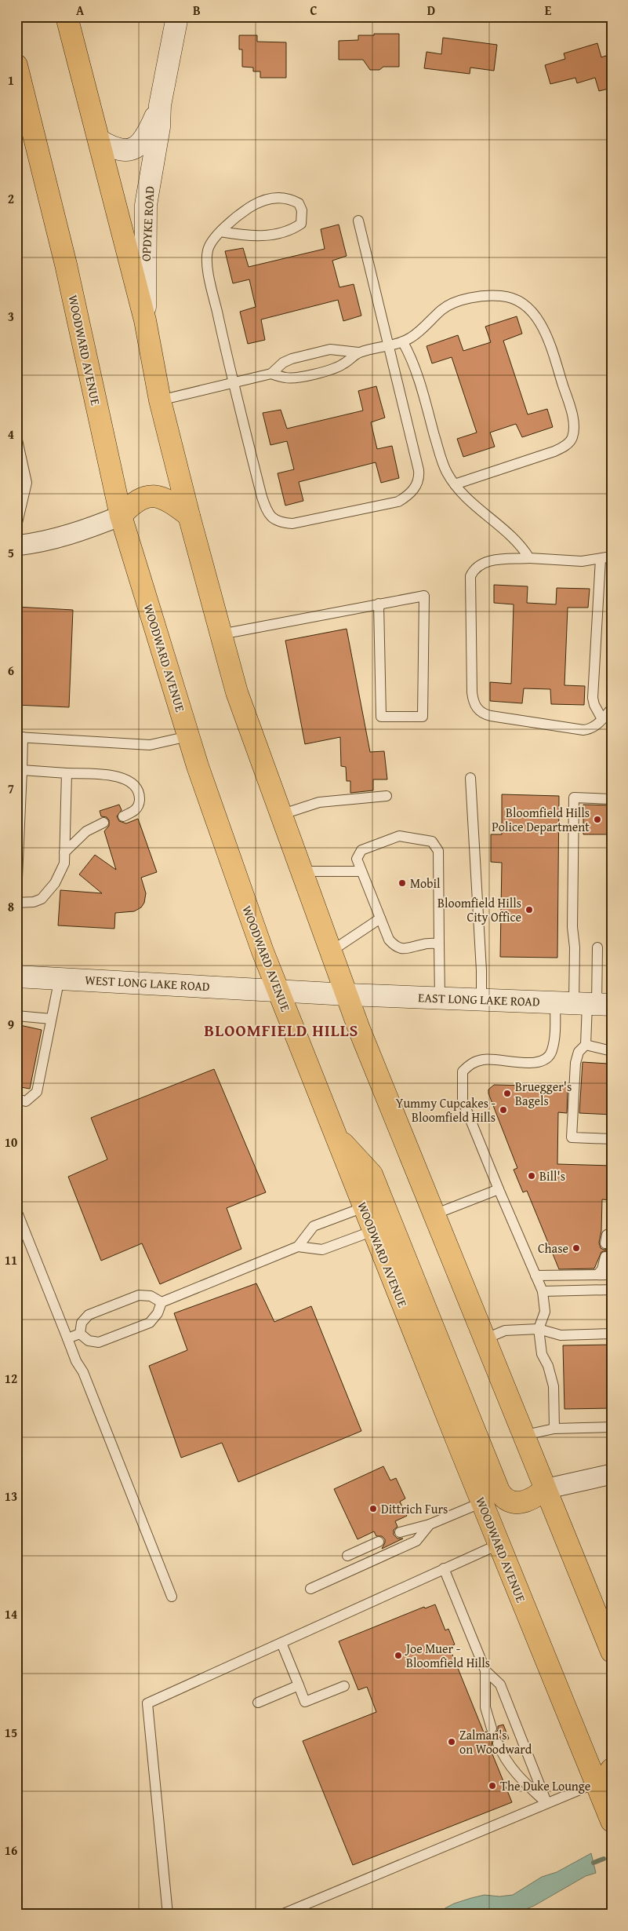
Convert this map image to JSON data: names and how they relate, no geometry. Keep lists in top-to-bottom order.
{
  "streets": {
    "main road": [
      "OPDYKE ROAD",
      "WOODWARD AVENUE",
      "WEST LONG LAKE ROAD",
      "EAST LONG LAKE ROAD"
    ]
  },
  "crossings": [
    ["WOODWARD AVENUE", "WEST LONG LAKE ROAD"],
    ["WEST LONG LAKE ROAD", "EAST LONG LAKE ROAD"]
  ],
  "districts": ["BLOOMFIELD HILLS"],
  "places": [
    "Bloomfield Hills Police Department",
    "Mobil",
    "Bloomfield Hills City Office",
    "Bruegger's Bagels",
    "Yummy Cupcakes - Bloomfield Hills",
    "Bill's",
    "Chase",
    "Dittrich Furs",
    "Joe Muer - Bloomfield Hills",
    "Zalman's on Woodward",
    "The Duke Lounge"
  ],
  "grid": {
    "columns": [
      "A",
      "B",
      "C",
      "D",
      "E"
    ],
    "rows": [
      "1",
      "2",
      "3",
      "4",
      "5",
      "6",
      "7",
      "8",
      "9",
      "10",
      "11",
      "12",
      "13",
      "14",
      "15",
      "16"
    ]
  }
}
